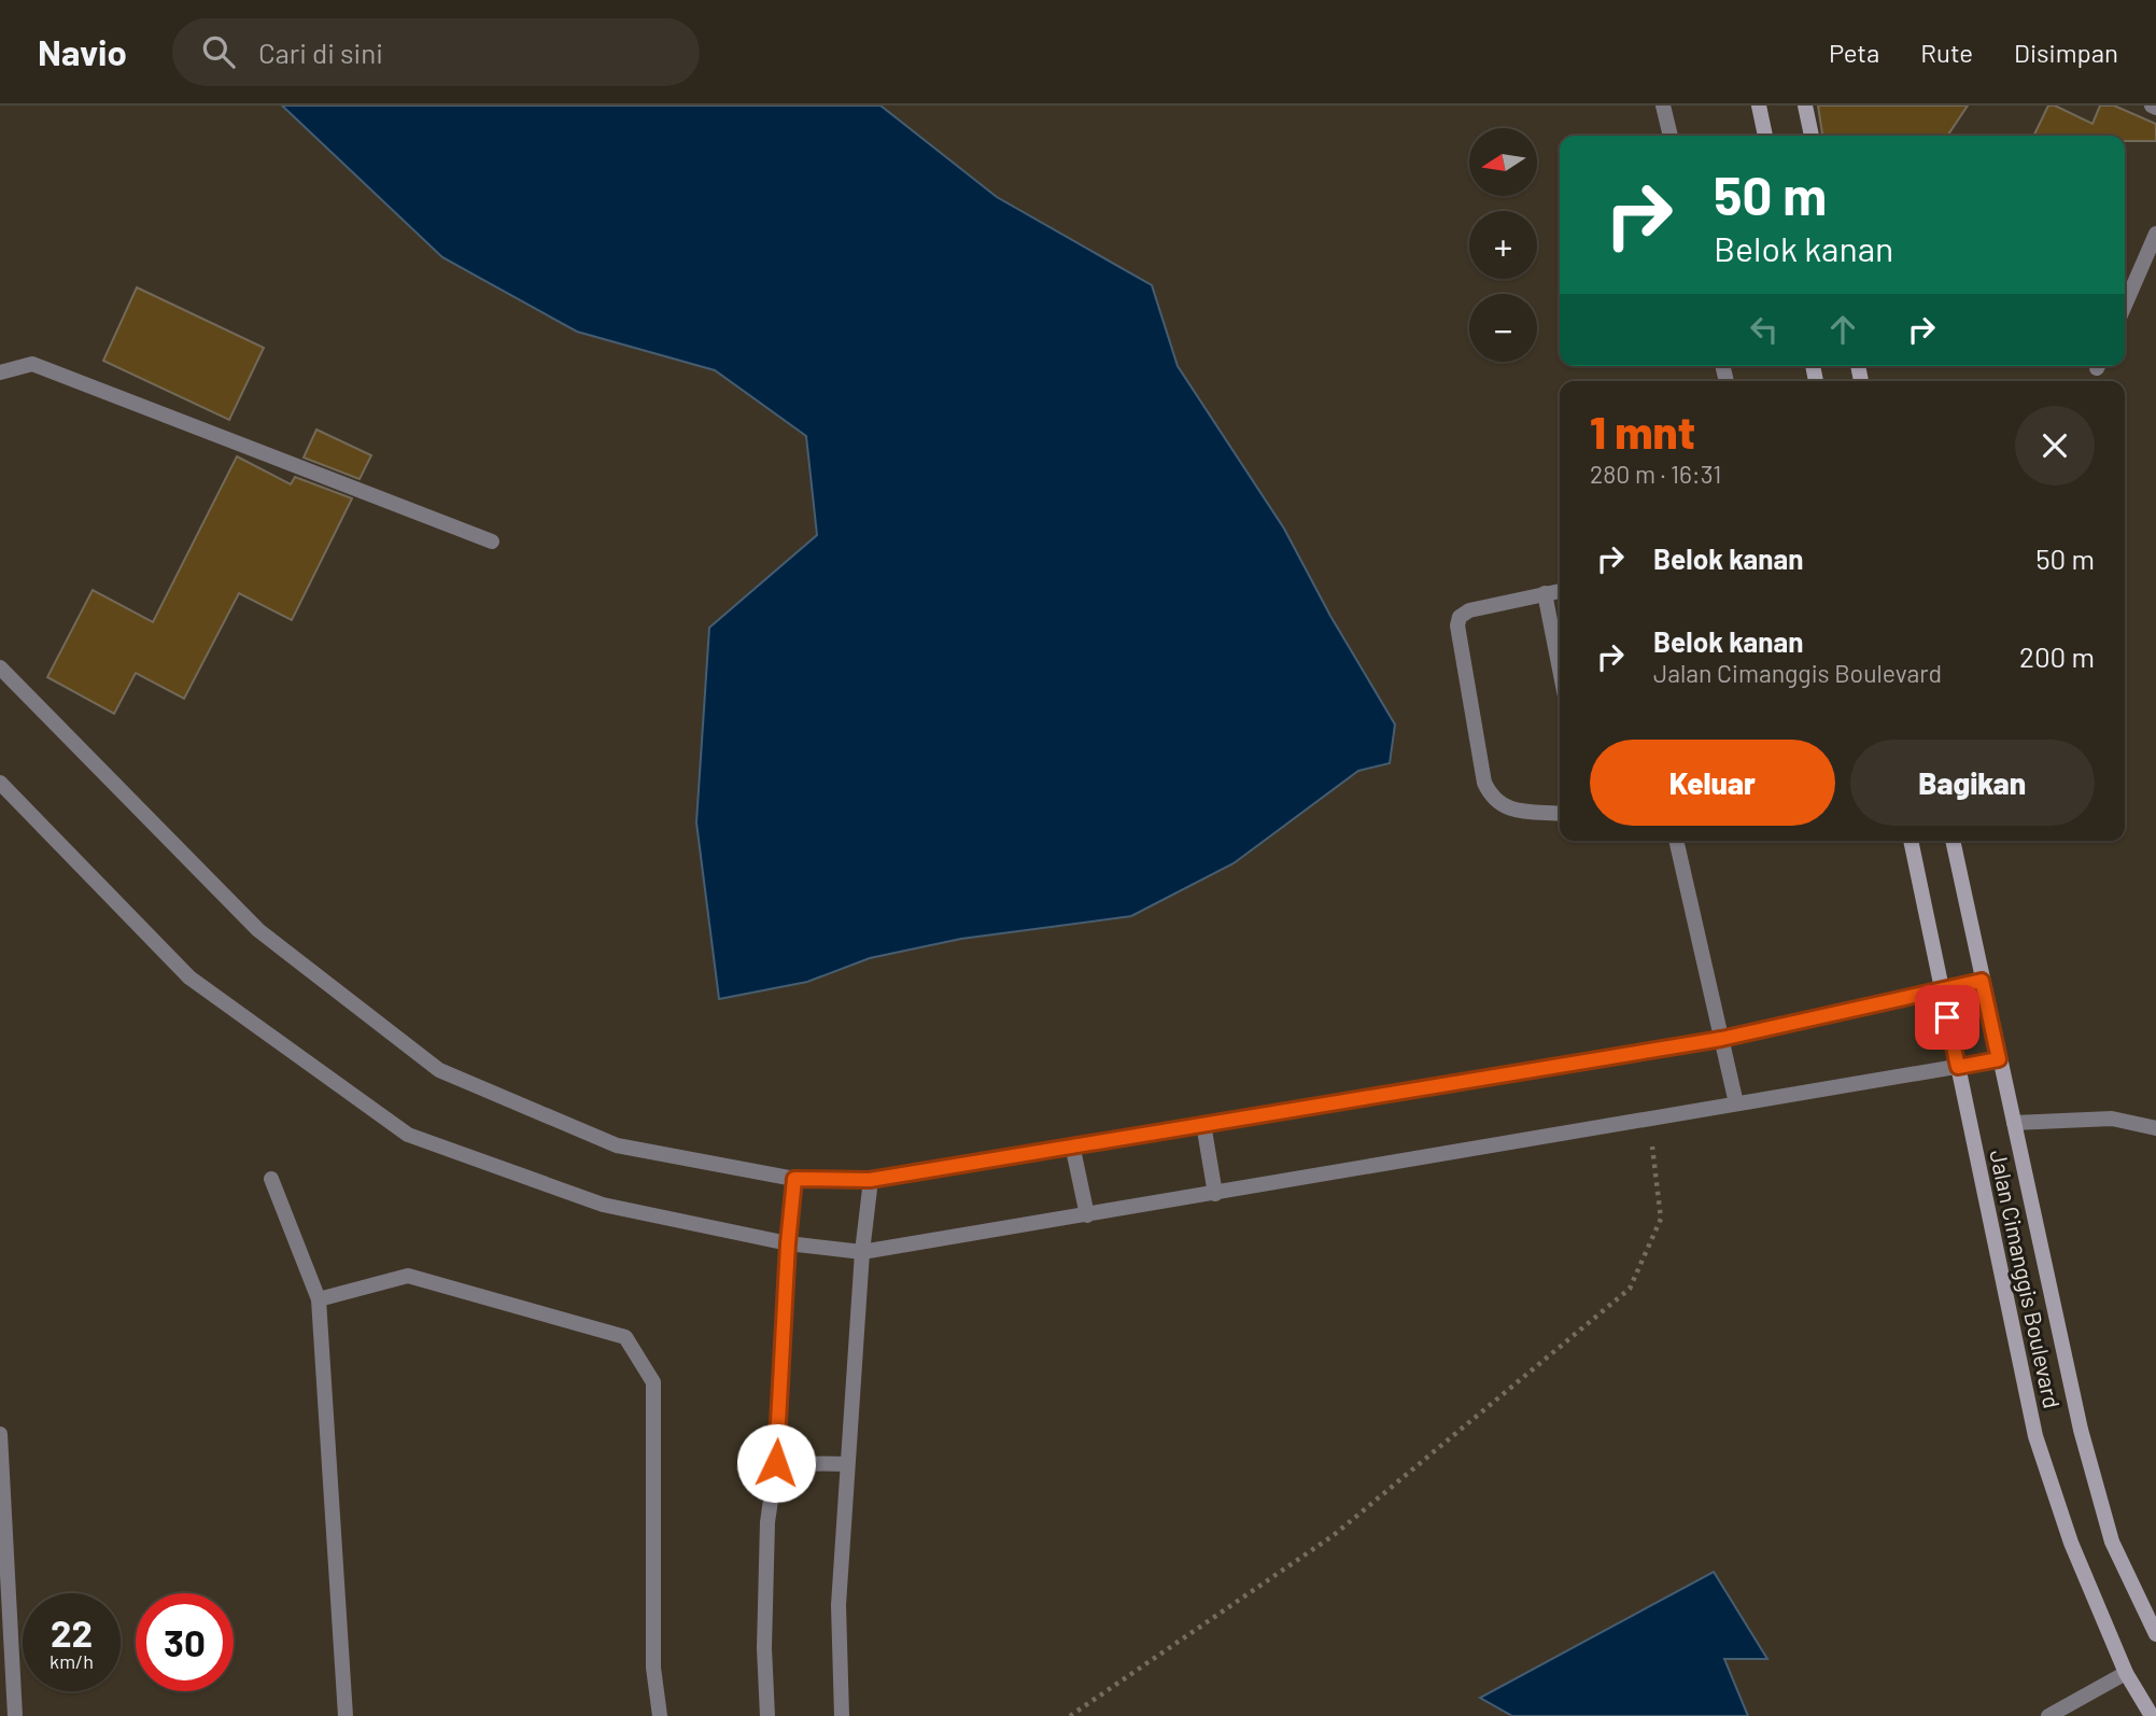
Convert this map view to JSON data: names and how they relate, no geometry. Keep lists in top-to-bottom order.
{
  "streets": {
    "main road": ["Jalan Cimanggis Boulevard"]
  },
  "north": "left",
  "page": {
    "header": "Navio",
    "search": "Cari di sini",
    "nav": ["Peta", "Rute", "Disimpan"],
    "map_buttons": ["+", "−"],
    "turn": ["50 m", "Belok kanan"],
    "heading": ["1 mnt", "280 m · 16:31"],
    "list": [
      {
        "name": "Belok kanan",
        "value": "50 m"
      },
      {
        "name": "Belok kanan",
        "note": "Jalan Cimanggis Boulevard",
        "value": "200 m"
      }
    ],
    "buttons": ["Keluar", "Bagikan"],
    "speed": "22 km/h",
    "limit": "30"
  }
}
